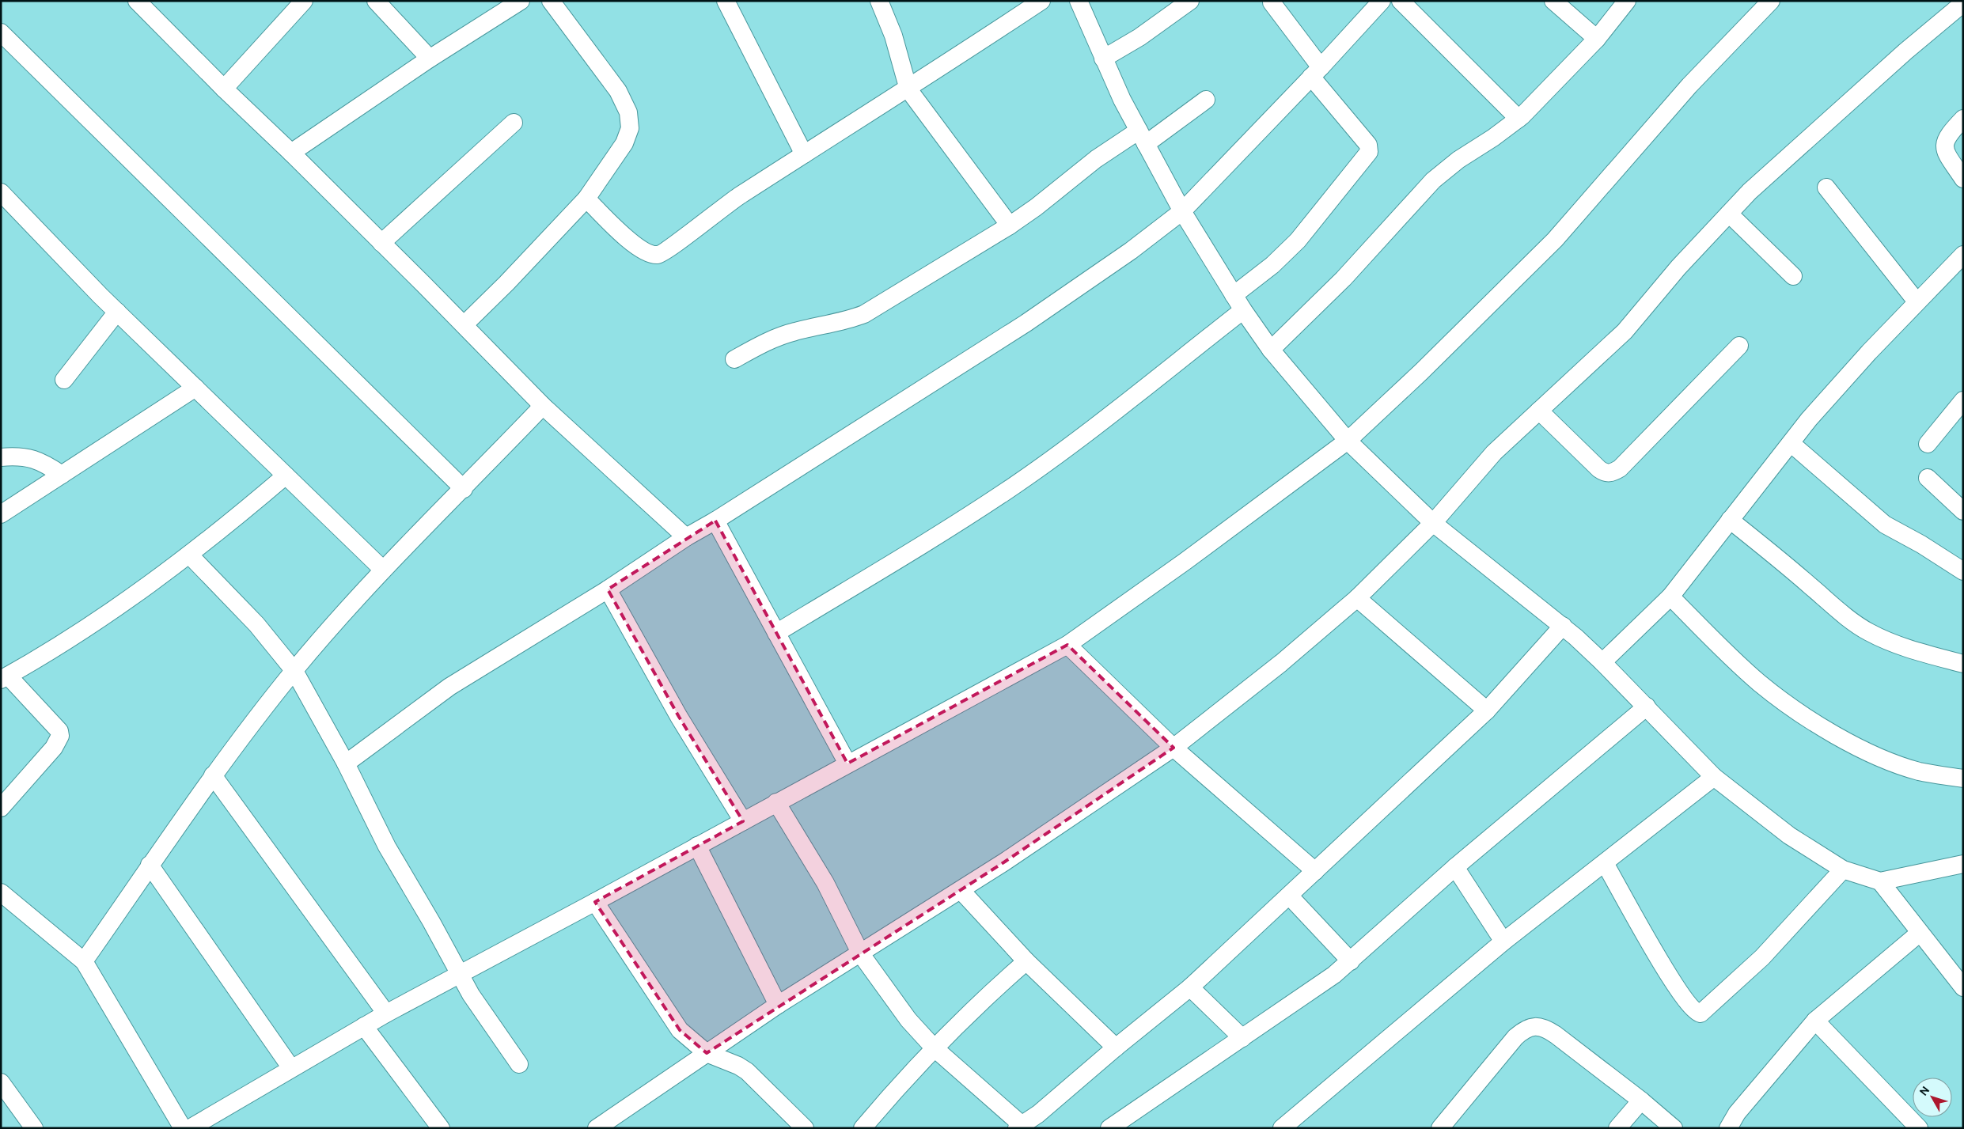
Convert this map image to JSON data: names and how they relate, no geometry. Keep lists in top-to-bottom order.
{
  "north": "top left"
}
